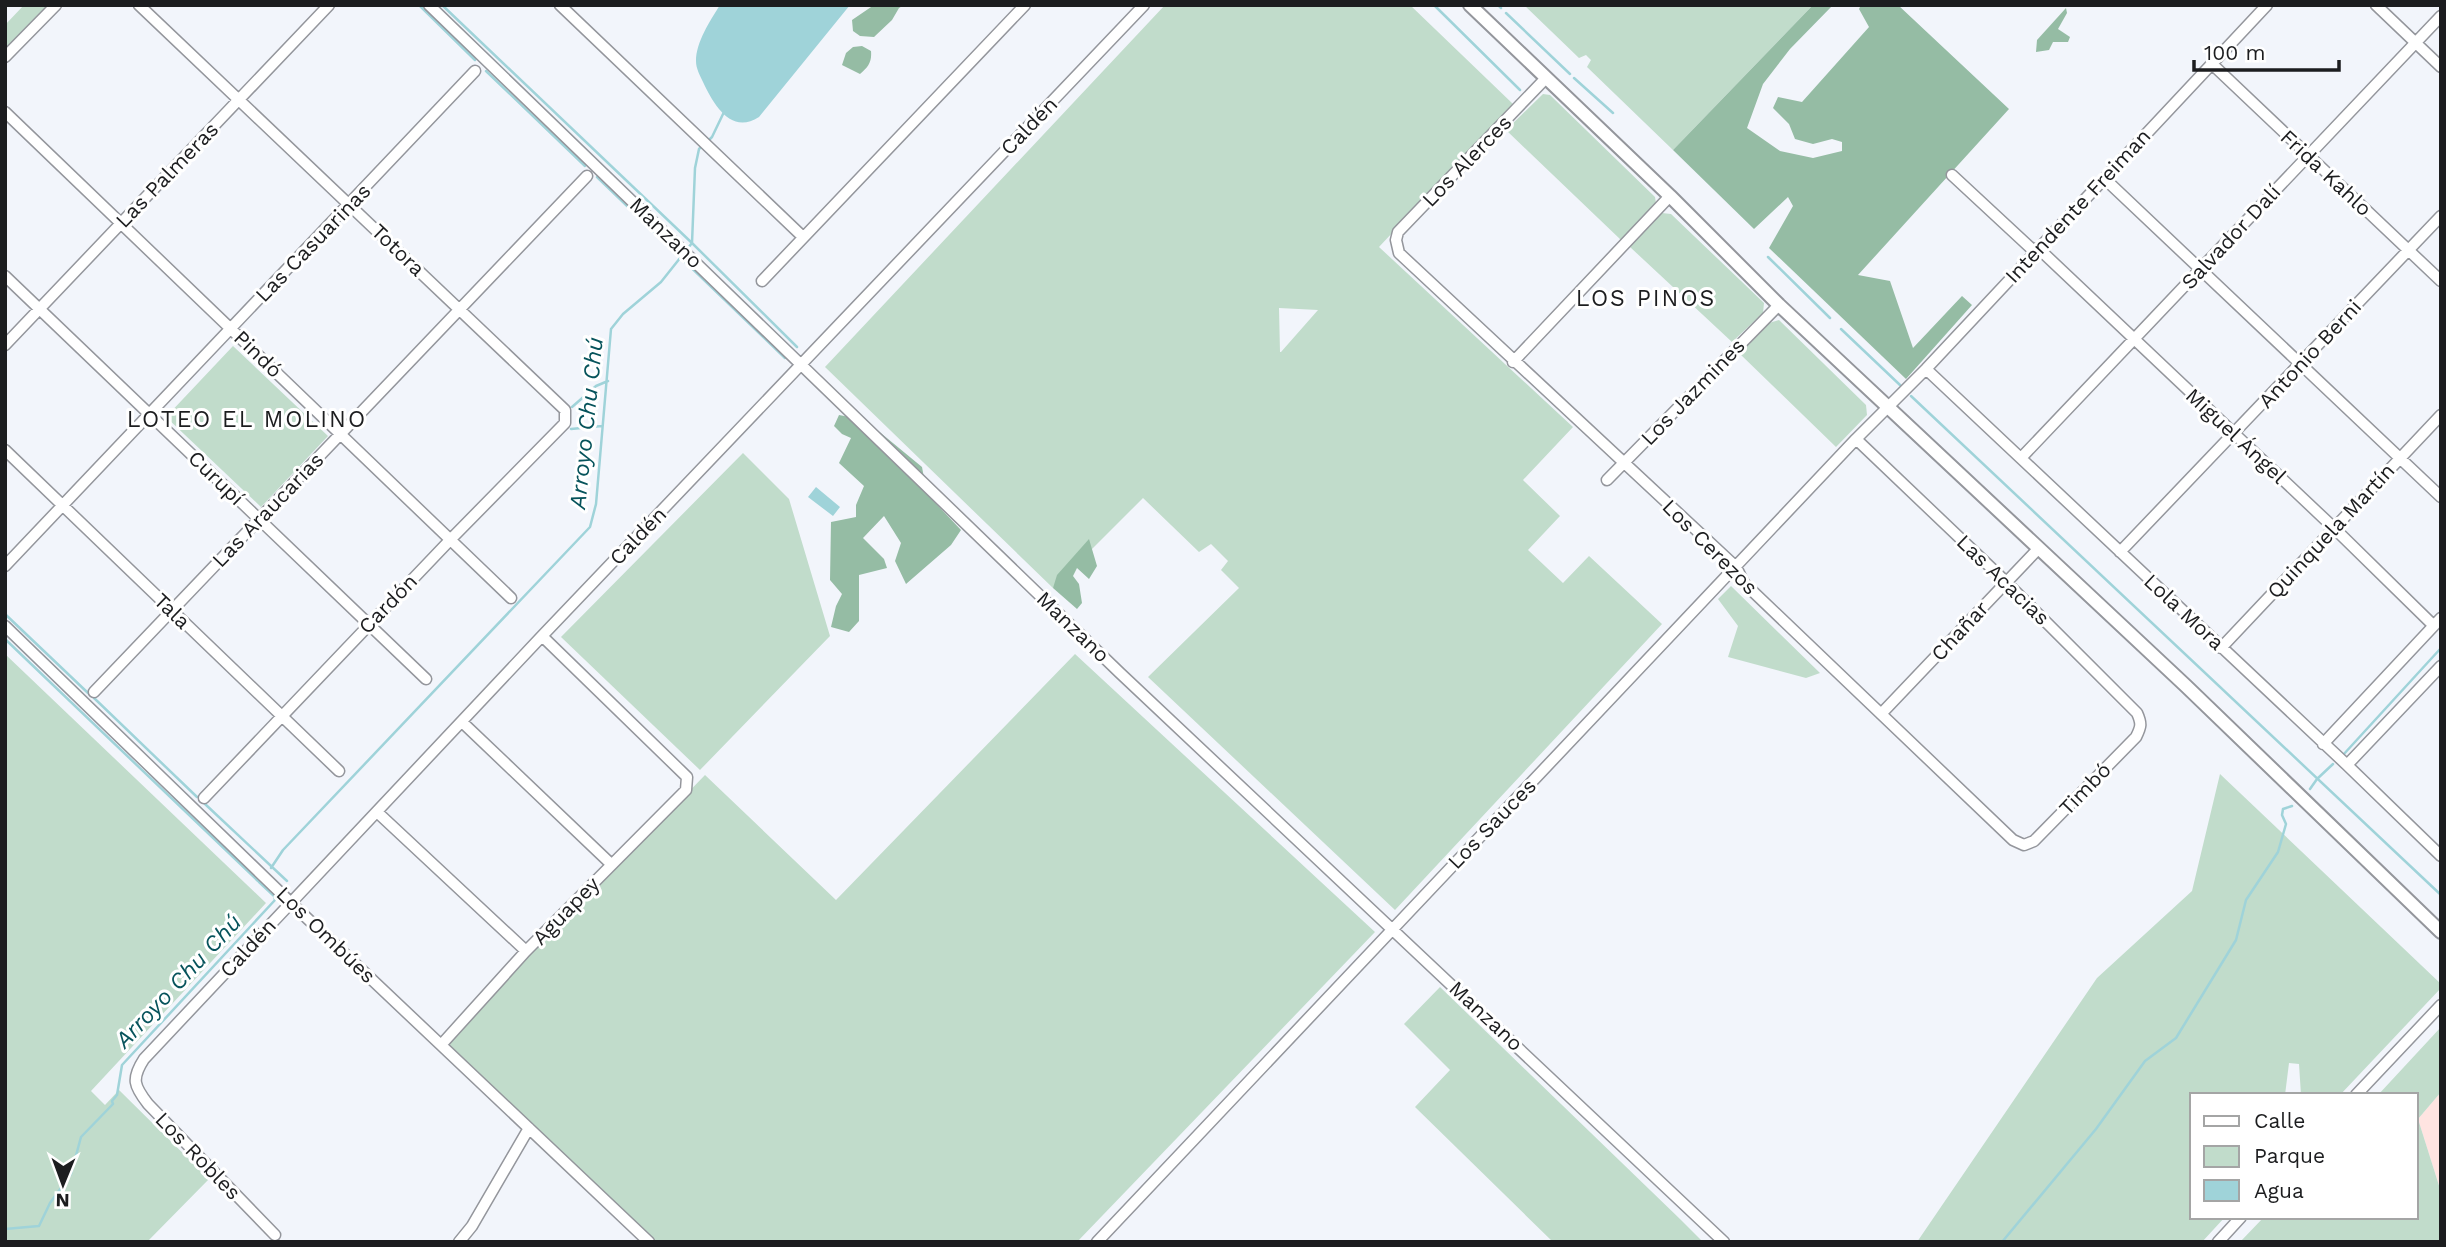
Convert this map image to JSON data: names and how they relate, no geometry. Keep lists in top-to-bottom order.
{
  "streets": {
    "street": [
      "Caldén",
      "Los Alerces",
      "Frida Kahlo",
      "Las Palmeras",
      "Intendente Freiman",
      "Manzano",
      "Salvador Dalí",
      "Las Casuarinas",
      "Totora",
      "Pindó",
      "Antonio Berni",
      "Los Jazmines",
      "Miguel Ángel",
      "Curupí",
      "Las Araucarias",
      "Quinquela Martín",
      "Los Cerezos",
      "Las Acacias",
      "Cardón",
      "Tala",
      "Lola Mora",
      "Chañar",
      "Timbó",
      "Los Sauces",
      "Aguapey",
      "Los Ombúes",
      "Los Robles"
    ]
  },
  "crossings": [
    ["Caldén", "Manzano"],
    ["Caldén", "Aguapey"],
    ["Caldén", "Los Ombúes"],
    ["Caldén", "Los Robles"],
    ["Los Alerces", "Los Cerezos"],
    ["Frida Kahlo", "Intendente Freiman"],
    ["Frida Kahlo", "Salvador Dalí"],
    ["Frida Kahlo", "Antonio Berni"],
    ["Las Palmeras", "Totora"],
    ["Las Palmeras", "Pindó"],
    ["Las Palmeras", "Curupí"],
    ["Intendente Freiman", "Miguel Ángel"],
    ["Intendente Freiman", "Lola Mora"],
    ["Intendente Freiman", "Los Sauces"],
    ["Manzano", "Los Sauces"],
    ["Salvador Dalí", "Miguel Ángel"],
    ["Salvador Dalí", "Lola Mora"],
    ["Las Casuarinas", "Totora"],
    ["Las Casuarinas", "Pindó"],
    ["Las Casuarinas", "Curupí"],
    ["Las Casuarinas", "Tala"],
    ["Totora", "Las Araucarias"],
    ["Totora", "Cardón"],
    ["Pindó", "Las Araucarias"],
    ["Pindó", "Cardón"],
    ["Antonio Berni", "Miguel Ángel"],
    ["Antonio Berni", "Lola Mora"],
    ["Los Jazmines", "Los Cerezos"],
    ["Miguel Ángel", "Quinquela Martín"],
    ["Curupí", "Las Araucarias"],
    ["Curupí", "Cardón"],
    ["Las Araucarias", "Tala"],
    ["Quinquela Martín", "Lola Mora"],
    ["Los Cerezos", "Chañar"],
    ["Los Cerezos", "Timbó"],
    ["Los Cerezos", "Los Sauces"],
    ["Las Acacias", "Chañar"],
    ["Las Acacias", "Timbó"],
    ["Las Acacias", "Los Sauces"],
    ["Cardón", "Tala"],
    ["Aguapey", "Los Ombúes"]
  ],
  "districts": ["LOS PINOS", "LOTEO EL MOLINO"],
  "water": ["Arroyo Chu Chú"],
  "legend": ["Calle", "Parque", "Agua"],
  "scale_bar": "100 m",
  "north": "bottom"
}
